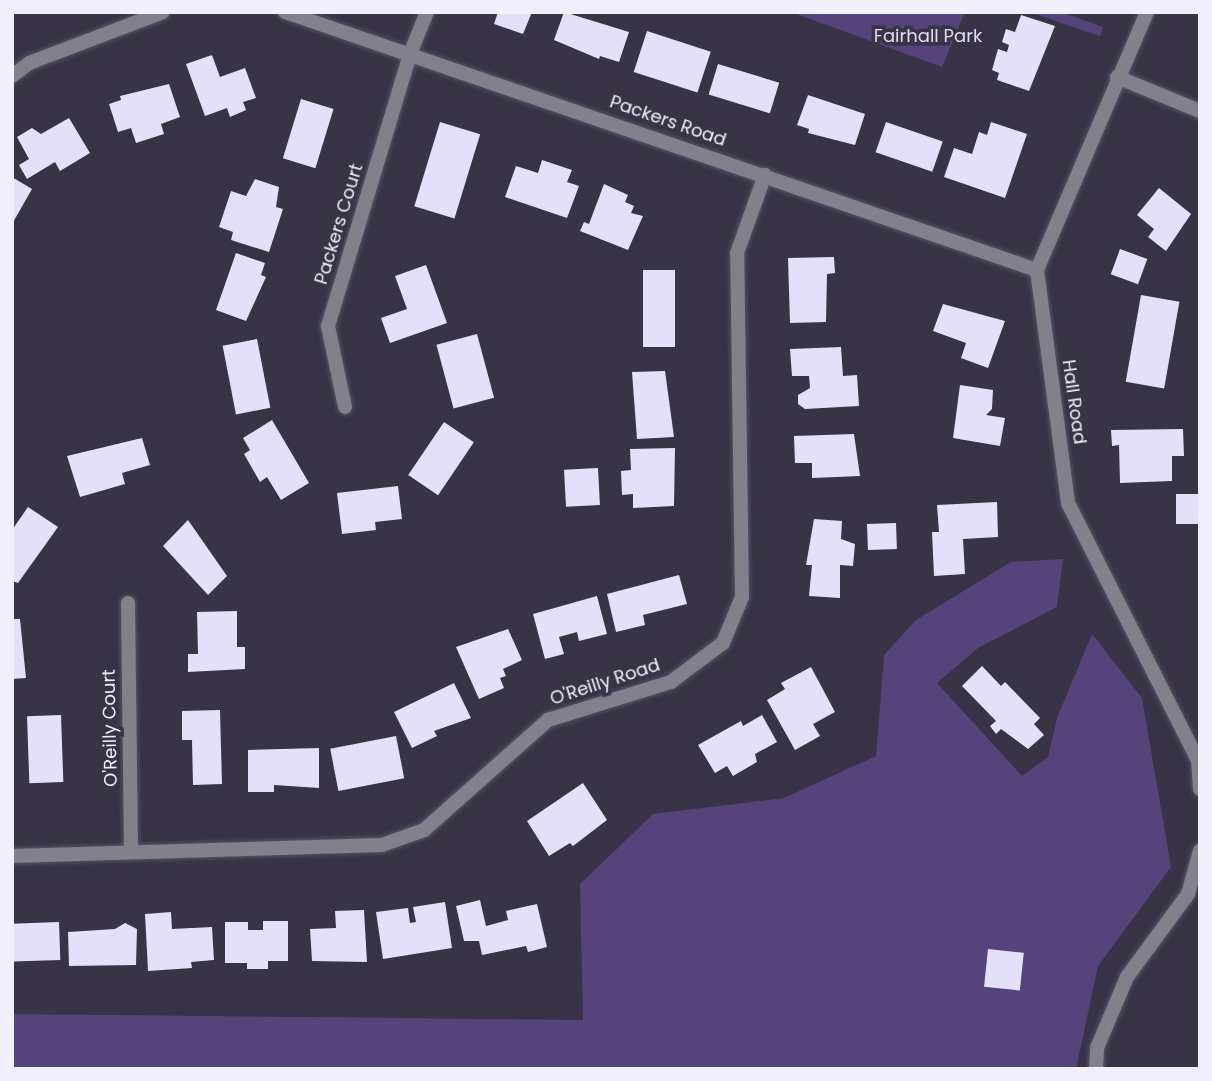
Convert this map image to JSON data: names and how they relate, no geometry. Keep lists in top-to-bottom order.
{
  "streets": {
    "street": [
      "Packers Road",
      "Packers Court",
      "Hall Road",
      "O'Reilly Road",
      "O'Reilly Court"
    ]
  },
  "crossings": [
    ["Packers Road", "Packers Court"],
    ["Packers Road", "Hall Road"],
    ["Packers Road", "O'Reilly Road"],
    ["O'Reilly Road", "O'Reilly Court"]
  ],
  "parks": ["Fairhall Park"]
}
